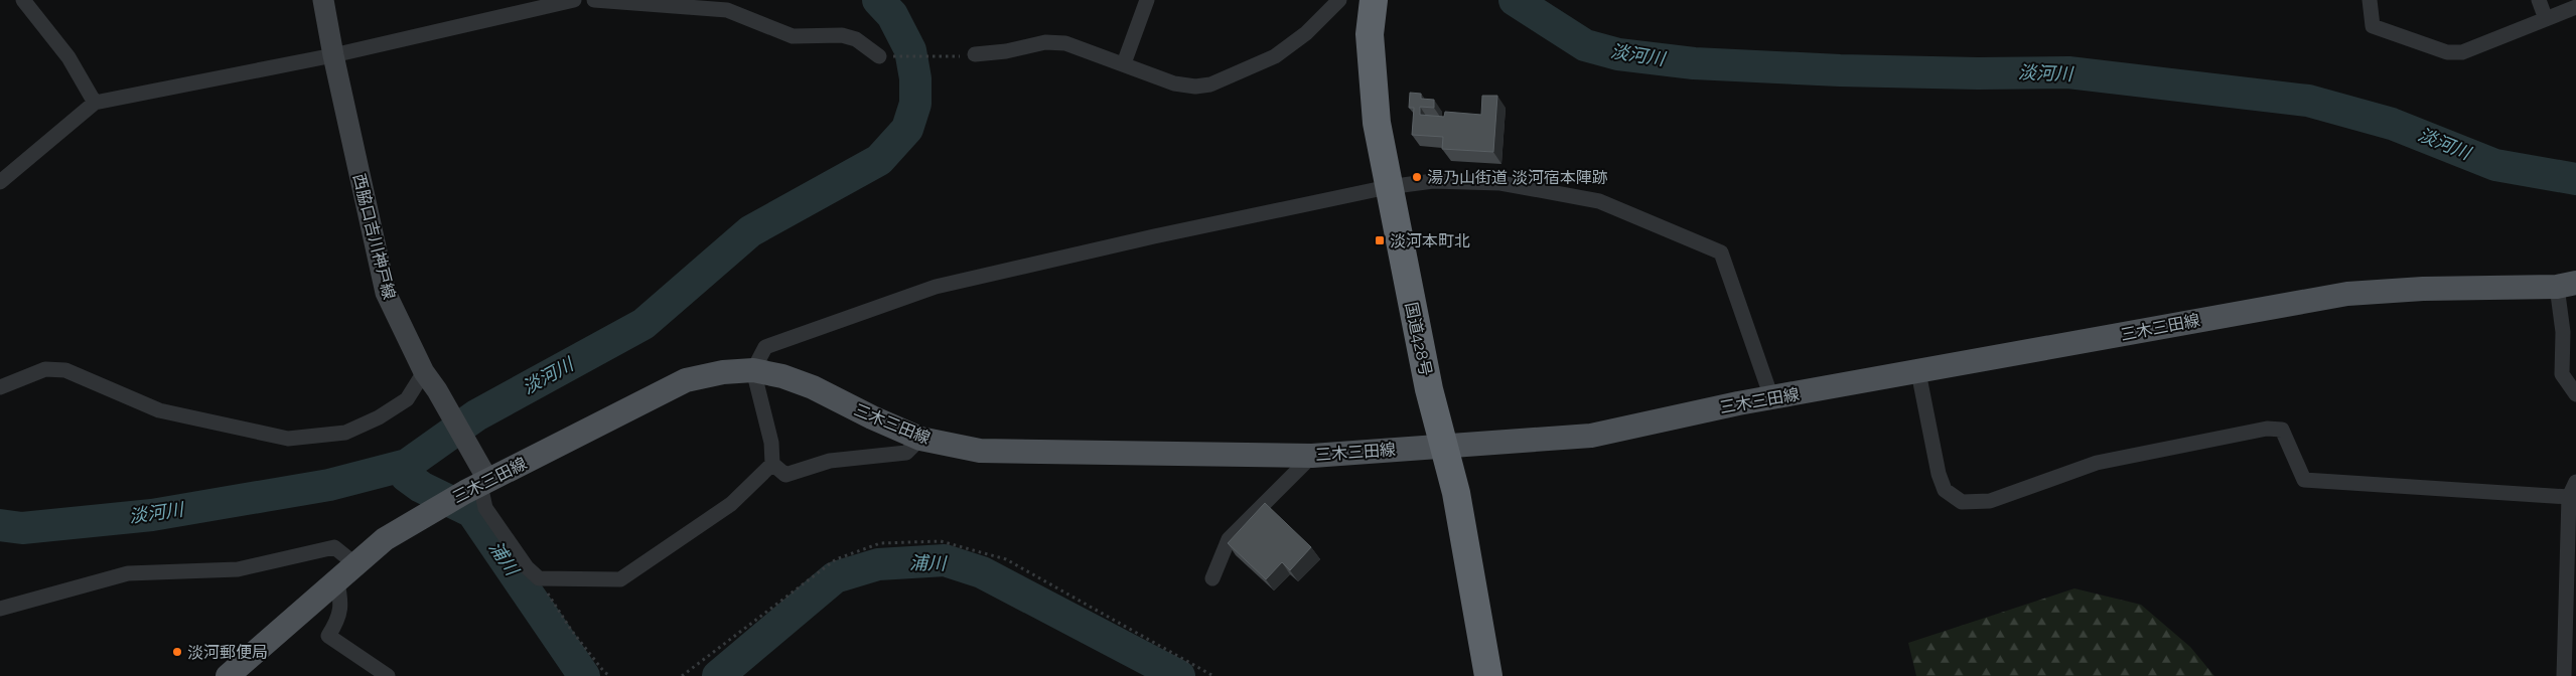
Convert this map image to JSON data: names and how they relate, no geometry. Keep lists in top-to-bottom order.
{
  "streets": {
    "highway": ["国道428号"],
    "main road": ["西脇口吉川神戸線", "三木三田線"]
  },
  "crossings": [
    ["西脇口吉川神戸線", "三木三田線"],
    ["三木三田線", "国道428号"]
  ],
  "water": ["淡河川", "浦川"],
  "places": {
    "other": ["湯乃山街道 淡河宿本陣跡", "淡河郵便局"],
    "transit": ["淡河本町北"]
  }
}
